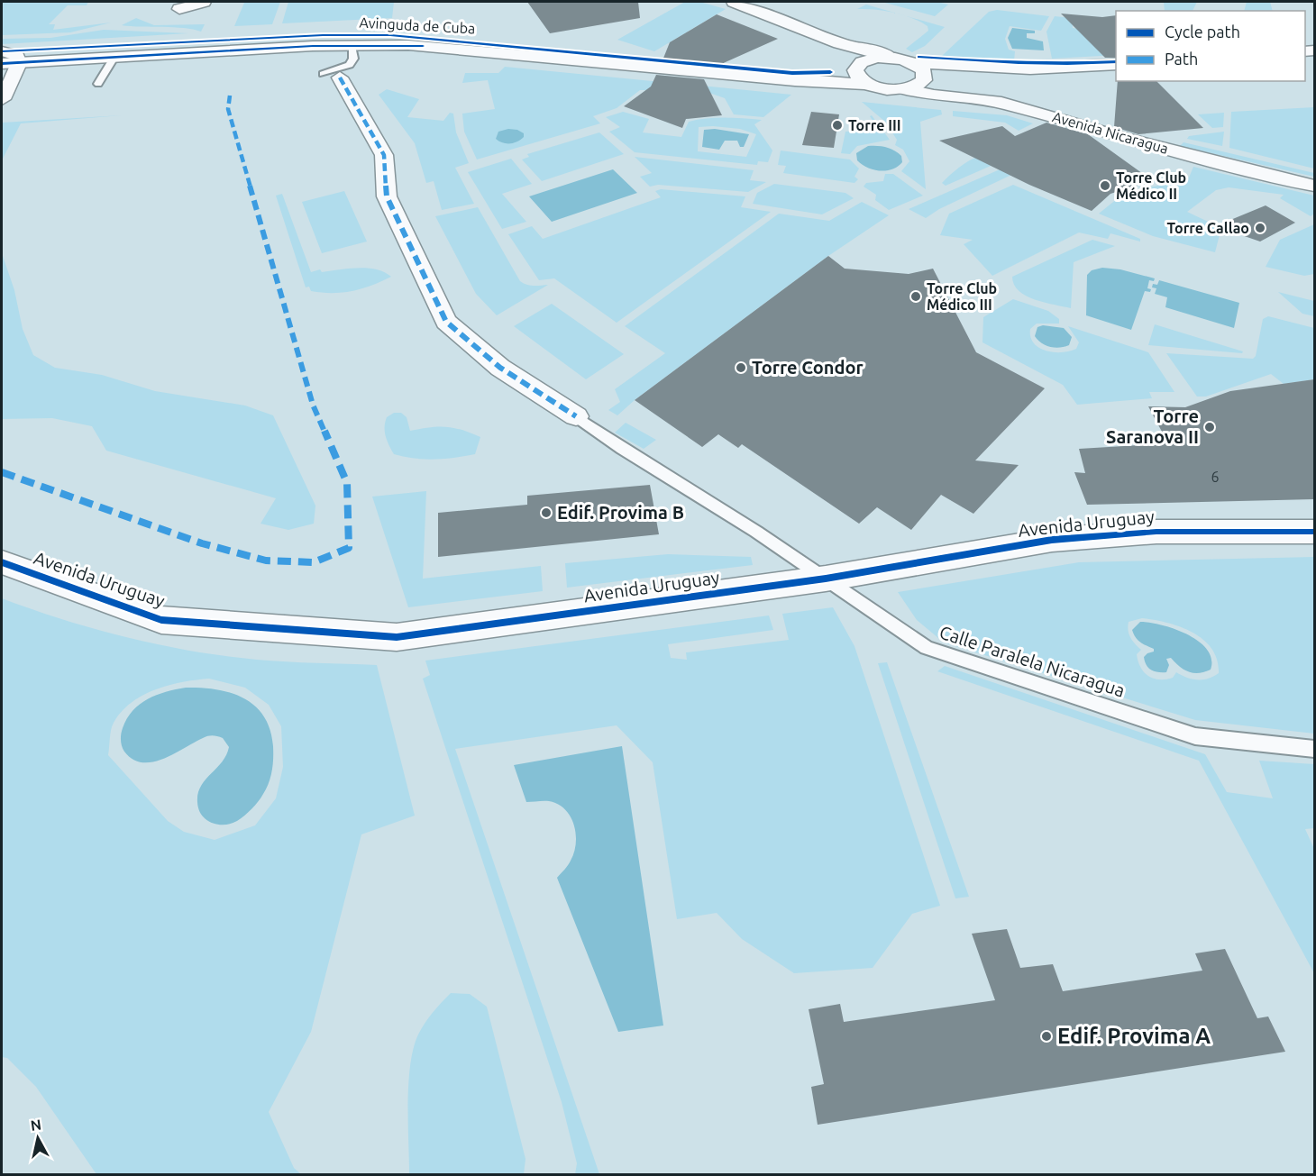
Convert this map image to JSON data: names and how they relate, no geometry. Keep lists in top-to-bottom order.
{
  "streets": {
    "main road": ["Avinguda de Cuba", "Avenida Nicaragua", "Avenida Uruguay"],
    "lane": ["Calle Paralela Nicaragua"]
  },
  "crossings": [
    ["Avinguda de Cuba", "Avenida Nicaragua"],
    ["Avenida Uruguay", "Calle Paralela Nicaragua"]
  ],
  "places": [
    "Torre III",
    "Torre Club Médico II",
    "Torre Callao",
    "Torre Club Médico III",
    "Torre Condor",
    "Torre Saranova II",
    "Edif. Provima B",
    "Edif. Provima A"
  ],
  "house_numbers": ["6"],
  "legend": ["Cycle path", "Path"],
  "north": "top"
}
